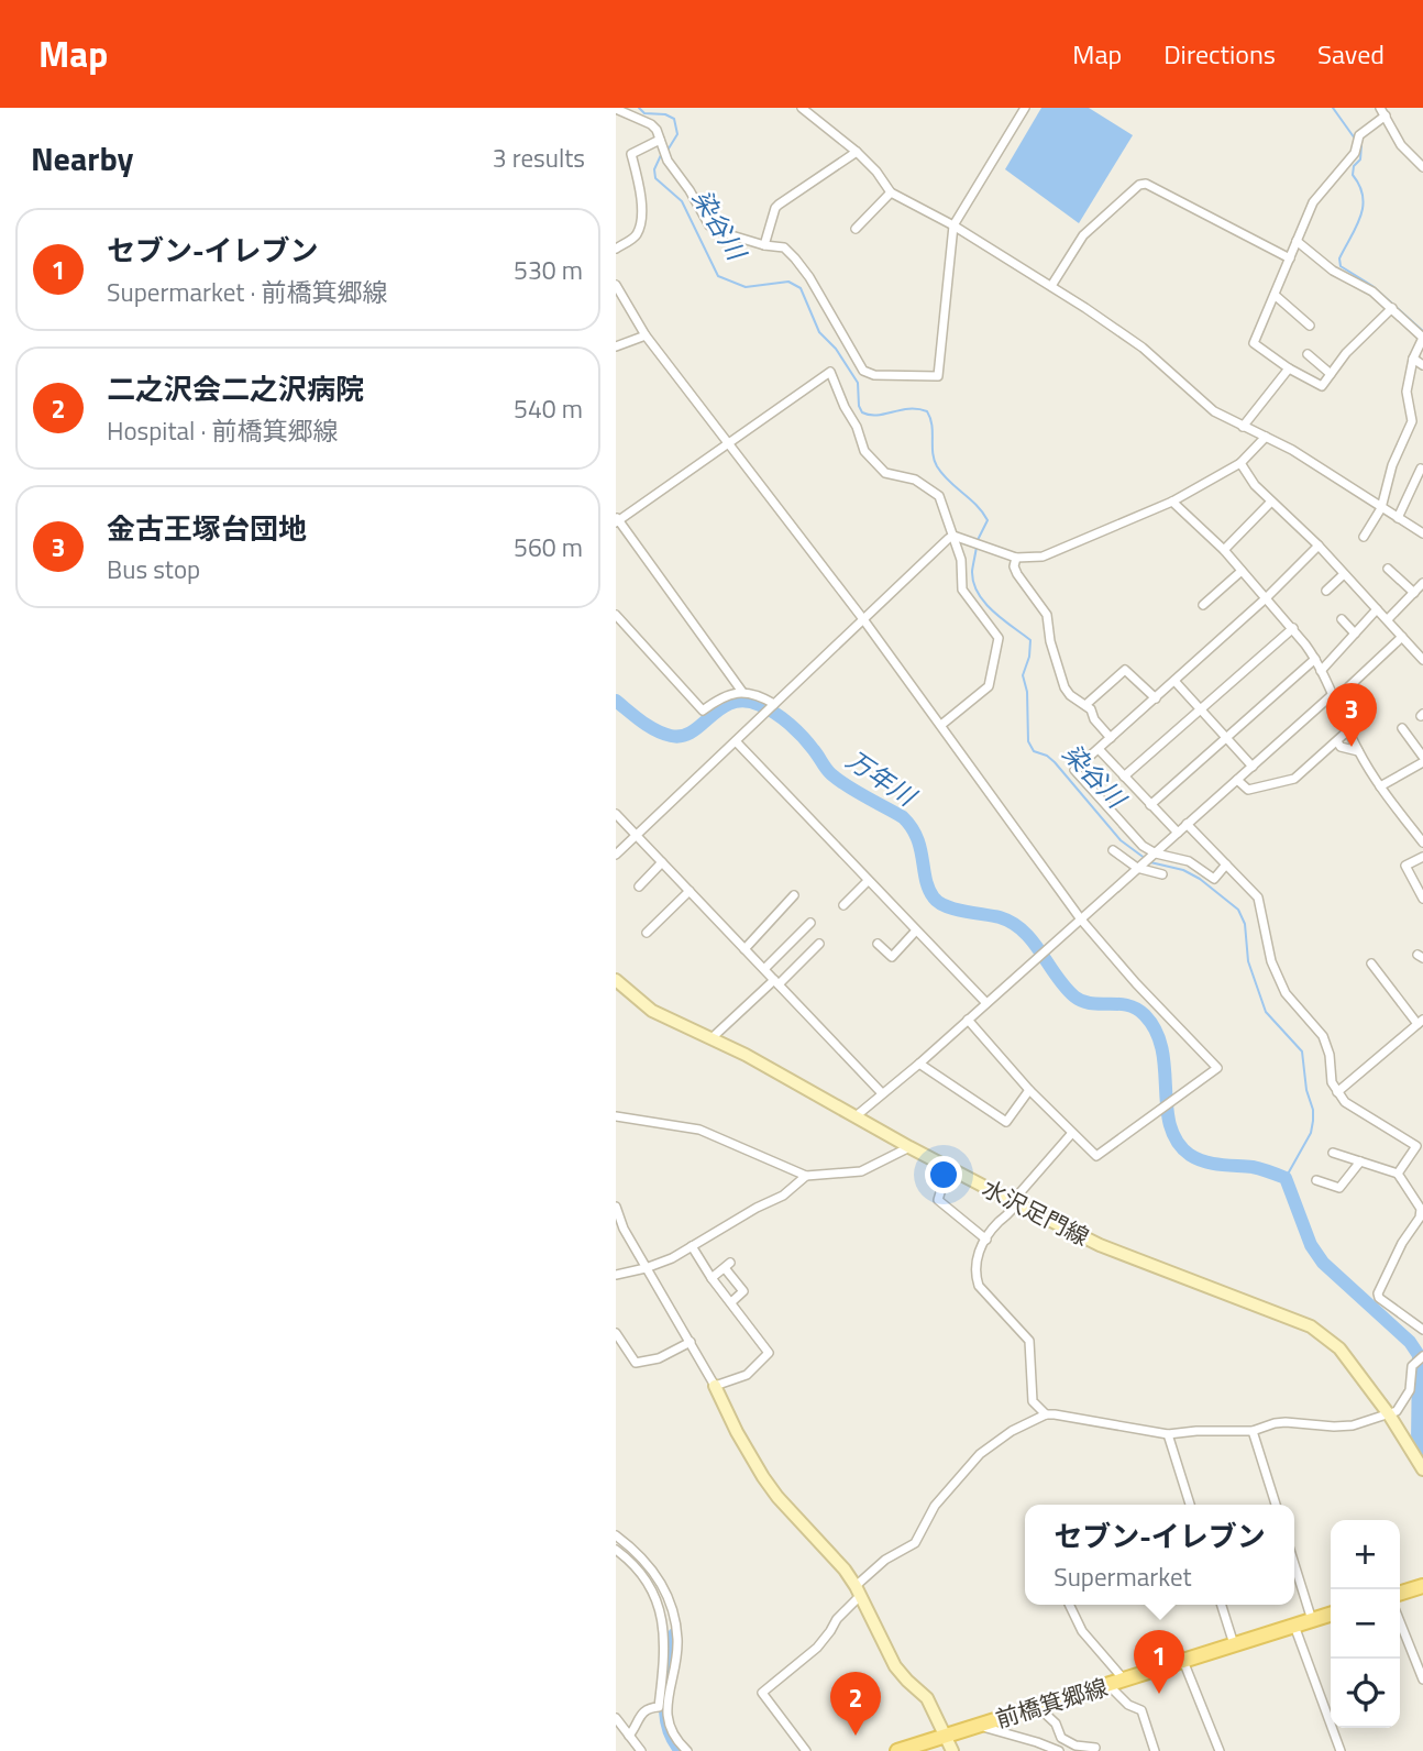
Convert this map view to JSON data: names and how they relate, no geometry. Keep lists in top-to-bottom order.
{
  "streets": {
    "main road": ["水沢足門線", "前橋箕郷線"]
  },
  "water": ["染谷川", "万年川"],
  "page": {
    "header": "Map",
    "nav": ["Map", "Directions", "Saved"],
    "heading": ["Nearby", "3 results"],
    "list": [
      {
        "mark": "1",
        "name": "セブン-イレブン",
        "note": "Supermarket · 前橋箕郷線",
        "value": "530 m"
      },
      {
        "mark": "2",
        "name": "二之沢会二之沢病院",
        "note": "Hospital · 前橋箕郷線",
        "value": "540 m"
      },
      {
        "mark": "3",
        "name": "金古王塚台団地",
        "note": "Bus stop",
        "value": "560 m"
      }
    ],
    "pins": ["3", "1", "2"],
    "popup": ["セブン-イレブン", "Supermarket"],
    "map_buttons": ["+", "−"]
  }
}
